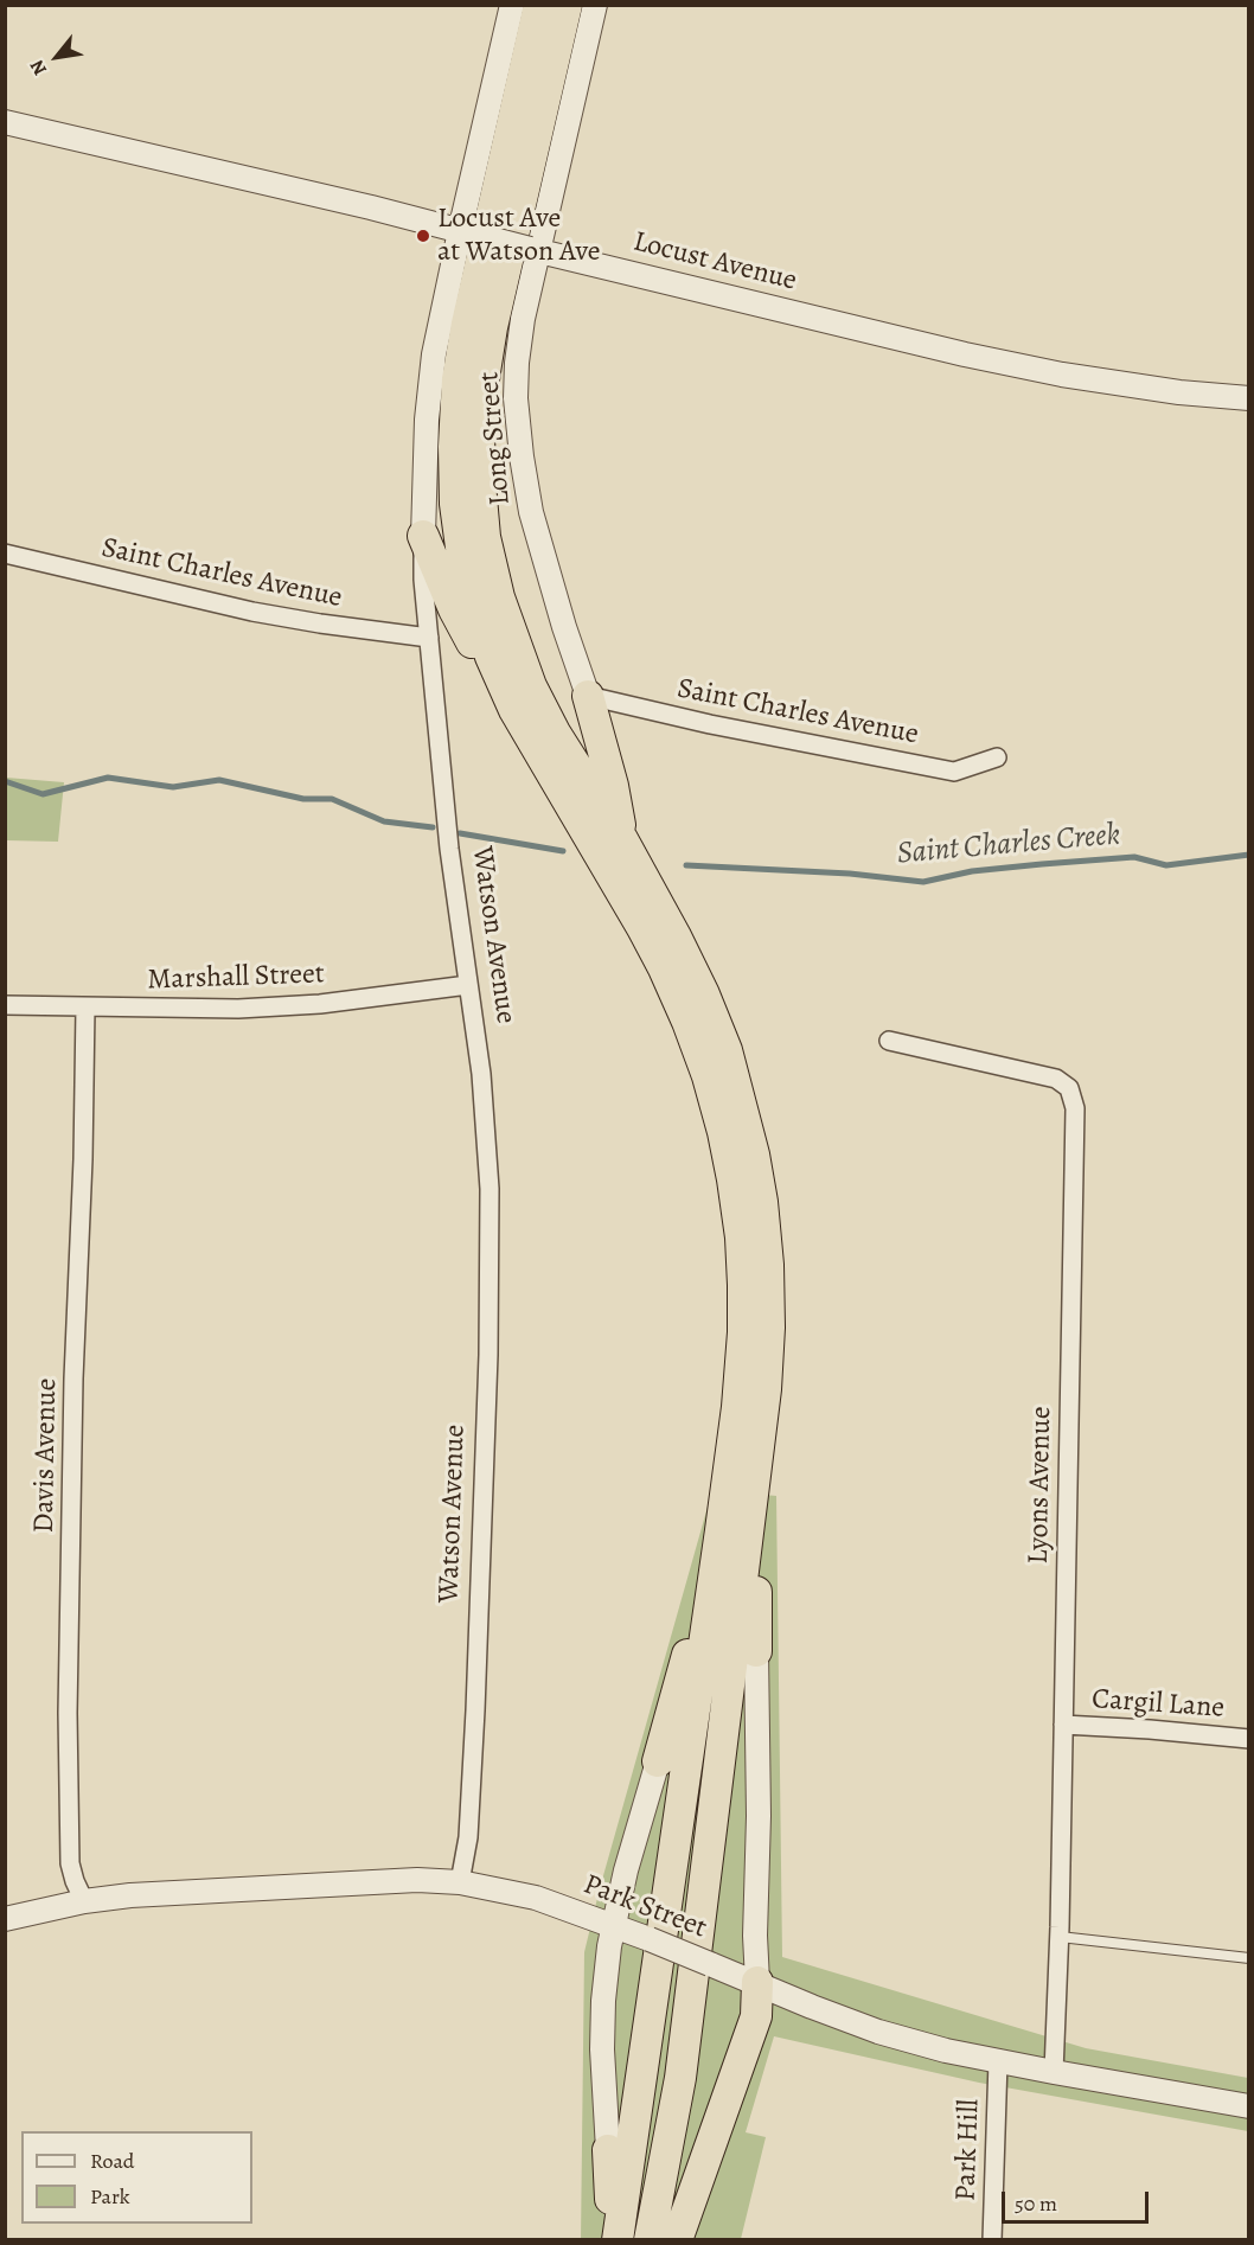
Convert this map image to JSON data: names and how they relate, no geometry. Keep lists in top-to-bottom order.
{
  "streets": {
    "street": [
      "Locust Avenue",
      "Long Street",
      "Saint Charles Avenue",
      "Watson Avenue",
      "Marshall Street",
      "Davis Avenue",
      "Lyons Avenue",
      "Cargil Lane",
      "Park Street",
      "Park Hill"
    ]
  },
  "crossings": [
    ["Locust Avenue", "Long Street"],
    ["Locust Avenue", "Watson Avenue"],
    ["Long Street", "Saint Charles Avenue"],
    ["Saint Charles Avenue", "Watson Avenue"],
    ["Watson Avenue", "Marshall Street"],
    ["Watson Avenue", "Park Street"],
    ["Marshall Street", "Davis Avenue"],
    ["Davis Avenue", "Park Street"],
    ["Lyons Avenue", "Cargil Lane"],
    ["Lyons Avenue", "Park Street"],
    ["Park Street", "Park Hill"]
  ],
  "water": ["Saint Charles Creek"],
  "places": ["Locust Ave at Watson Ave"],
  "legend": ["Road", "Park"],
  "scale_bar": "50 m",
  "north": "bottom left"
}
